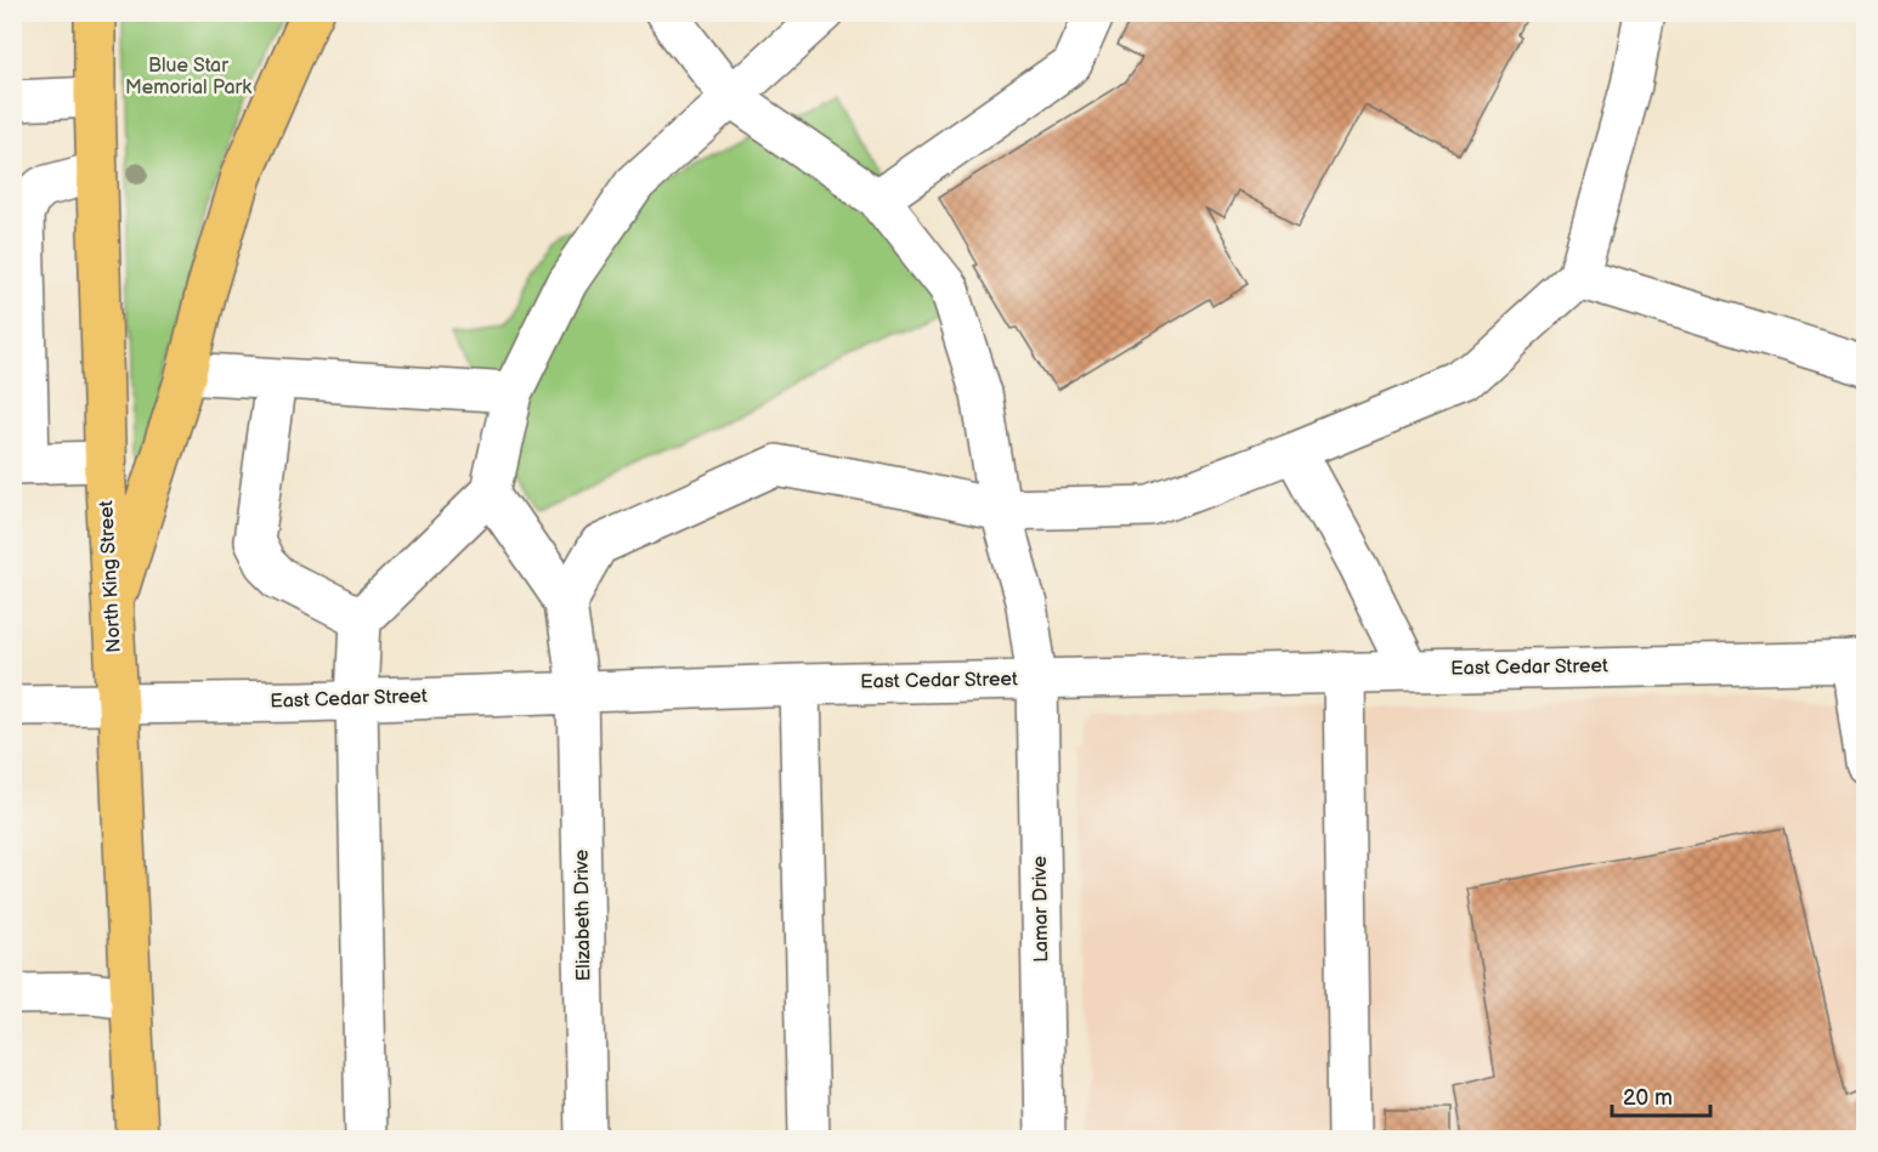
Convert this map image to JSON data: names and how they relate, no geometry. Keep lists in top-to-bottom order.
{
  "streets": {
    "main road": ["North King Street"],
    "street": ["East Cedar Street", "Lamar Drive", "Elizabeth Drive"]
  },
  "crossings": [
    ["North King Street", "East Cedar Street"],
    ["East Cedar Street", "Lamar Drive"],
    ["East Cedar Street", "Elizabeth Drive"]
  ],
  "parks": ["Blue Star Memorial Park"],
  "scale_bar": "20 m"
}
